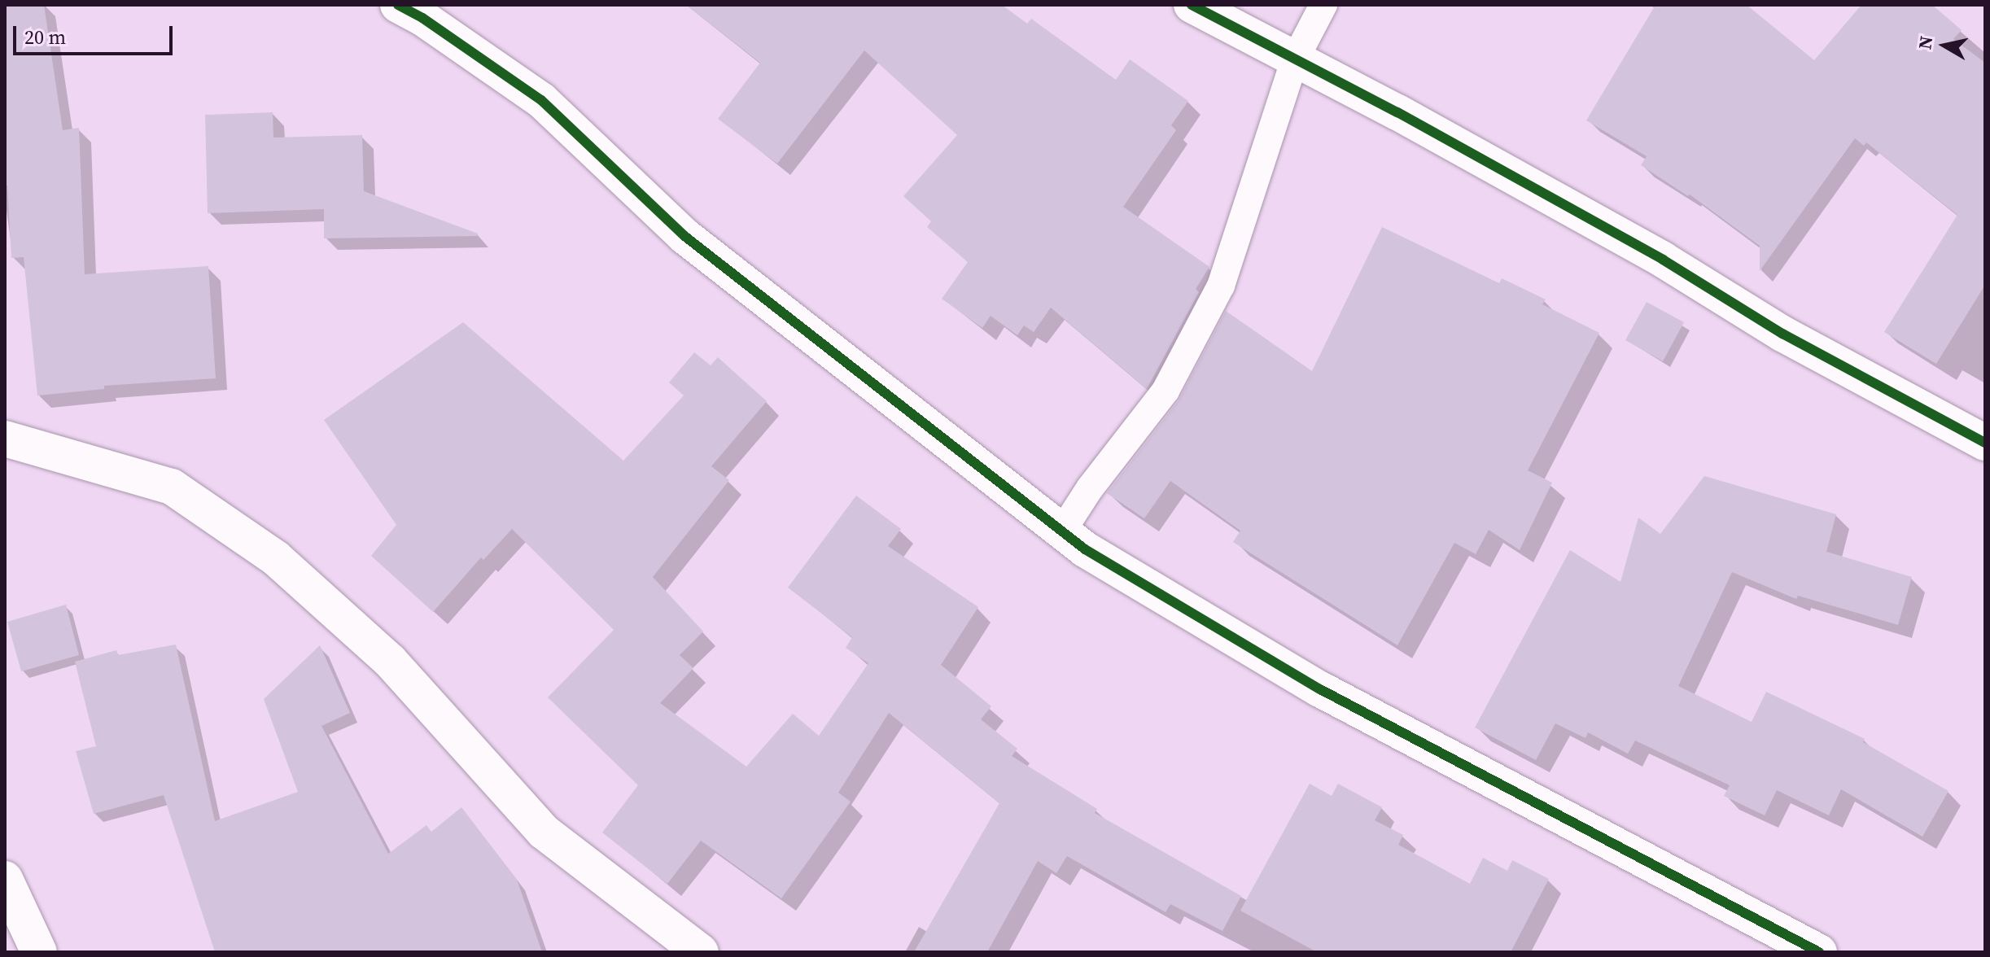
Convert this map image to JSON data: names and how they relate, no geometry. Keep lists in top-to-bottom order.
{
  "scale_bar": "20 m",
  "north": "left"
}
